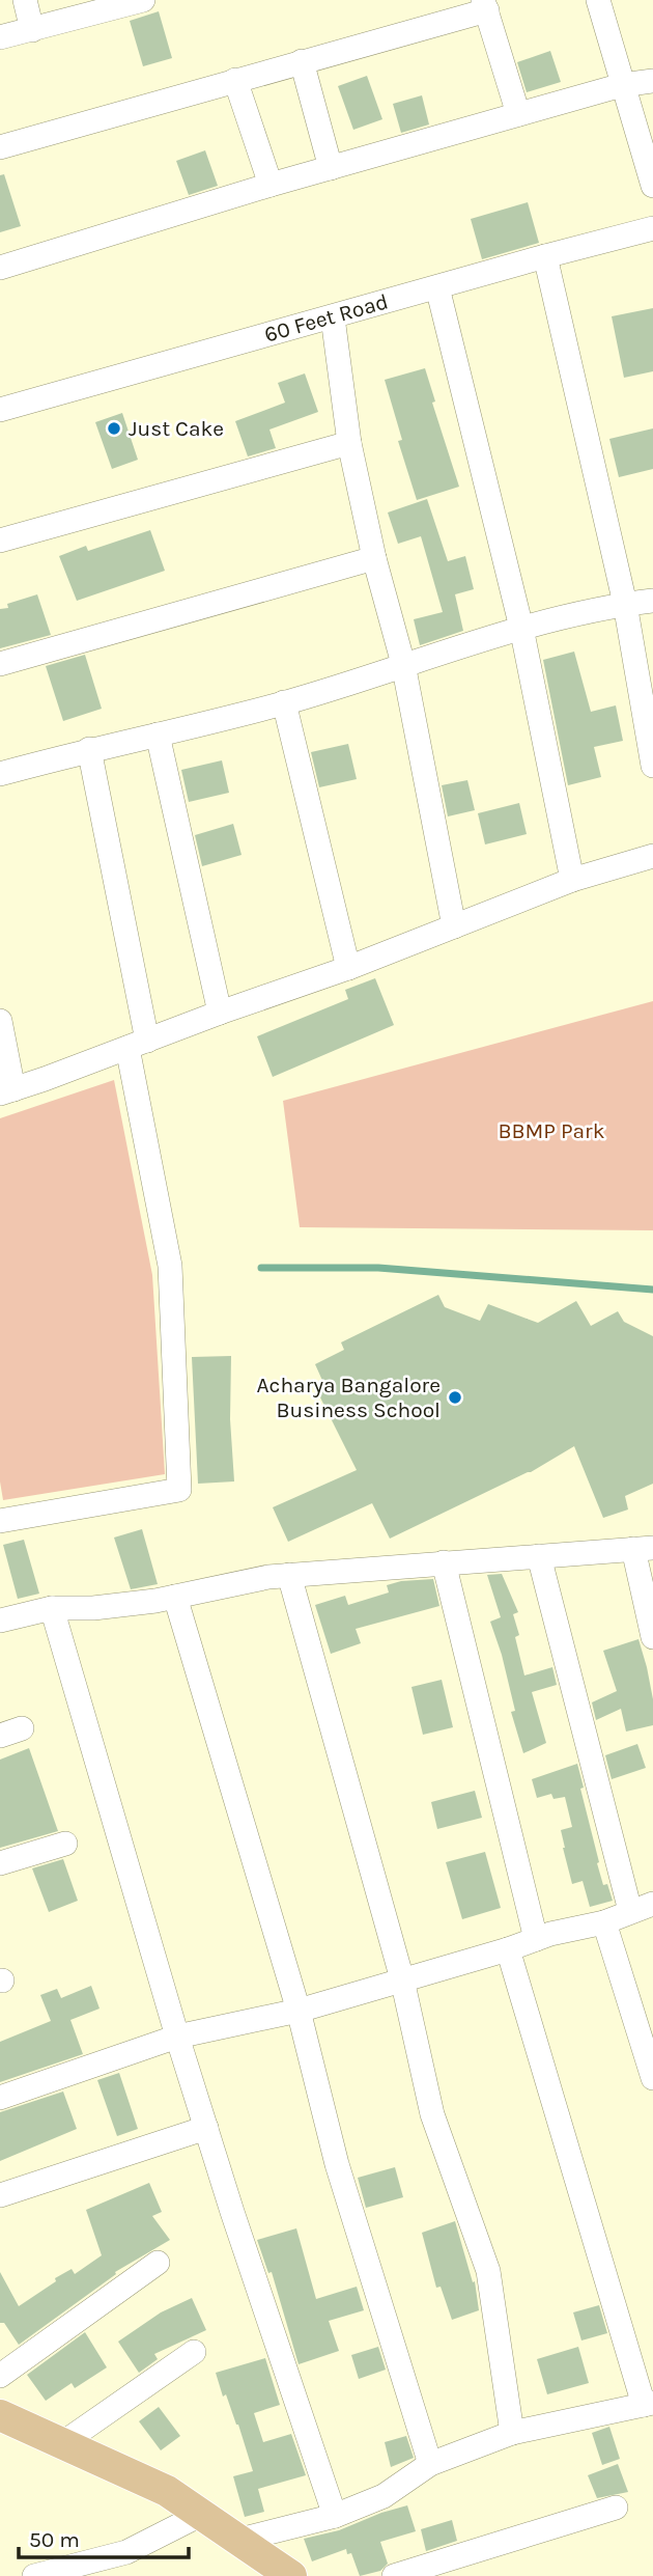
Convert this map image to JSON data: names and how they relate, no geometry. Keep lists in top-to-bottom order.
{
  "streets": {
    "street": ["60 Feet Road"]
  },
  "parks": ["BBMP Park"],
  "places": ["Just Cake", "Acharya Bangalore Business School"],
  "scale_bar": "50 m"
}
